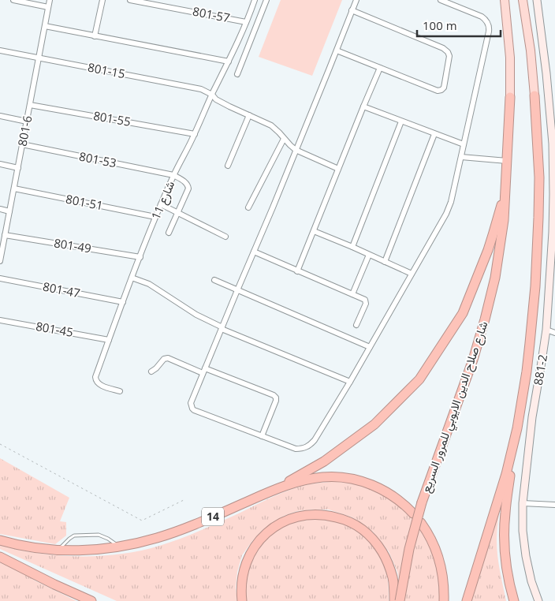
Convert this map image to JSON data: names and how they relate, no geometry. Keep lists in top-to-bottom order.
{
  "streets": {
    "highway": ["شارع صلاح الدين الايوبي للمرور السريع", "14"],
    "street": [
      "801-57",
      "801-15",
      "801-55",
      "801-6",
      "801-53",
      "شارع 11",
      "801-51",
      "801-49",
      "801-47",
      "801-45",
      "881-2"
    ]
  },
  "crossings": [
    ["801-57", "شارع 11"],
    ["801-15", "801-6"],
    ["801-15", "شارع 11"],
    ["801-55", "801-6"],
    ["801-55", "شارع 11"],
    ["801-6", "801-53"],
    ["801-6", "801-51"],
    ["801-6", "801-49"],
    ["801-53", "شارع 11"],
    ["شارع 11", "801-51"],
    ["شارع 11", "801-49"],
    ["شارع 11", "801-47"],
    ["شارع 11", "801-45"]
  ],
  "scale_bar": "100 m"
}
